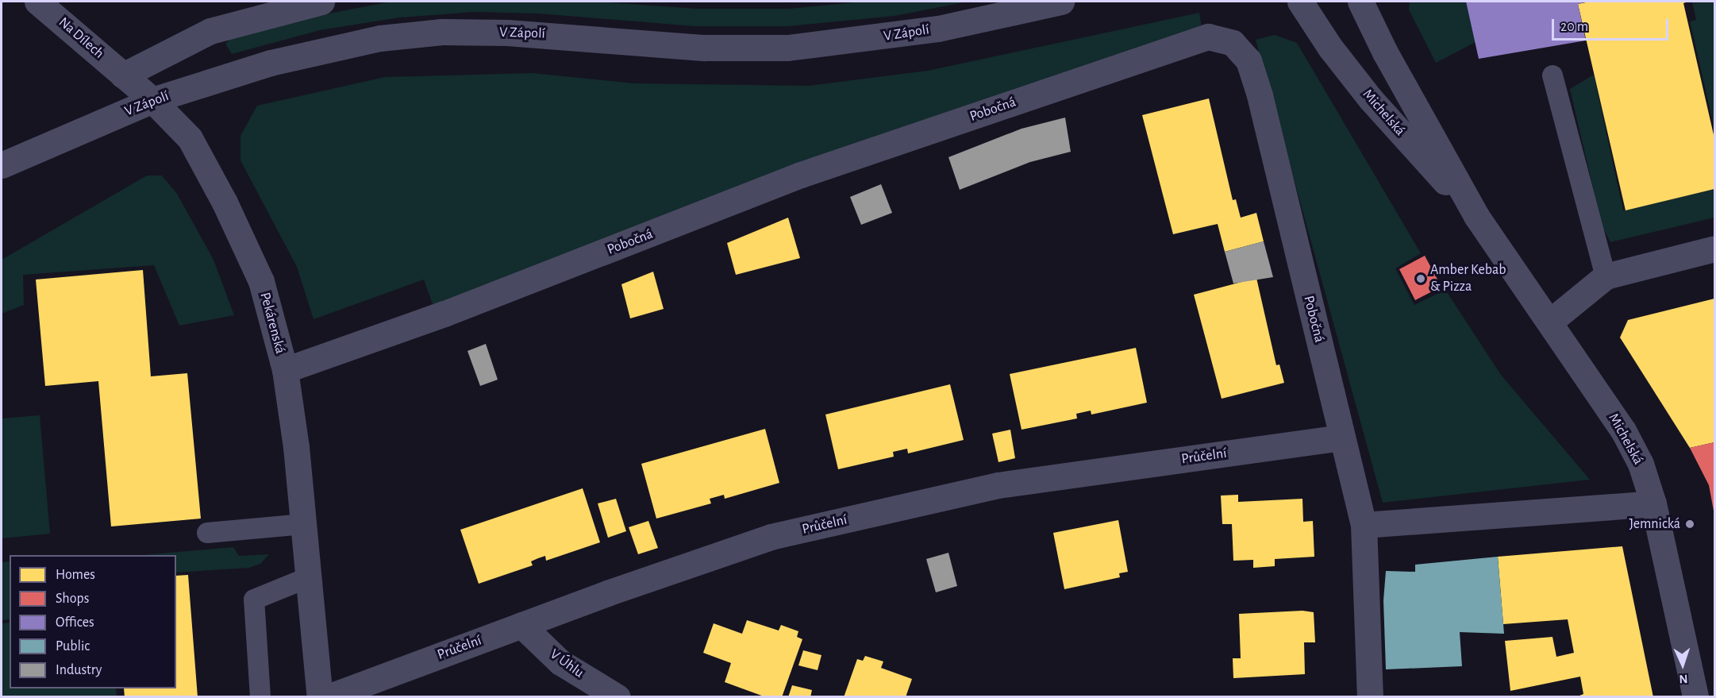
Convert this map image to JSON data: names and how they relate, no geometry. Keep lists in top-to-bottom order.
{
  "streets": {
    "street": [
      "V Zápolí",
      "Na Dílech",
      "Pobočná",
      "Michelská",
      "Pekárenská",
      "Průčelní",
      "V Úhlu"
    ]
  },
  "crossings": [
    ["V Zápolí", "Na Dílech"],
    ["V Zápolí", "Pekárenská"],
    ["Na Dílech", "Pekárenská"],
    ["Pobočná", "Pekárenská"],
    ["Pobočná", "Průčelní"],
    ["Průčelní", "V Úhlu"]
  ],
  "places": ["Amber Kebab & Pizza", "Jemnická"],
  "legend": [
    "Homes",
    "Shops",
    "Offices",
    "Public",
    "Industry"
  ],
  "scale_bar": "20 m",
  "north": "bottom"
}
